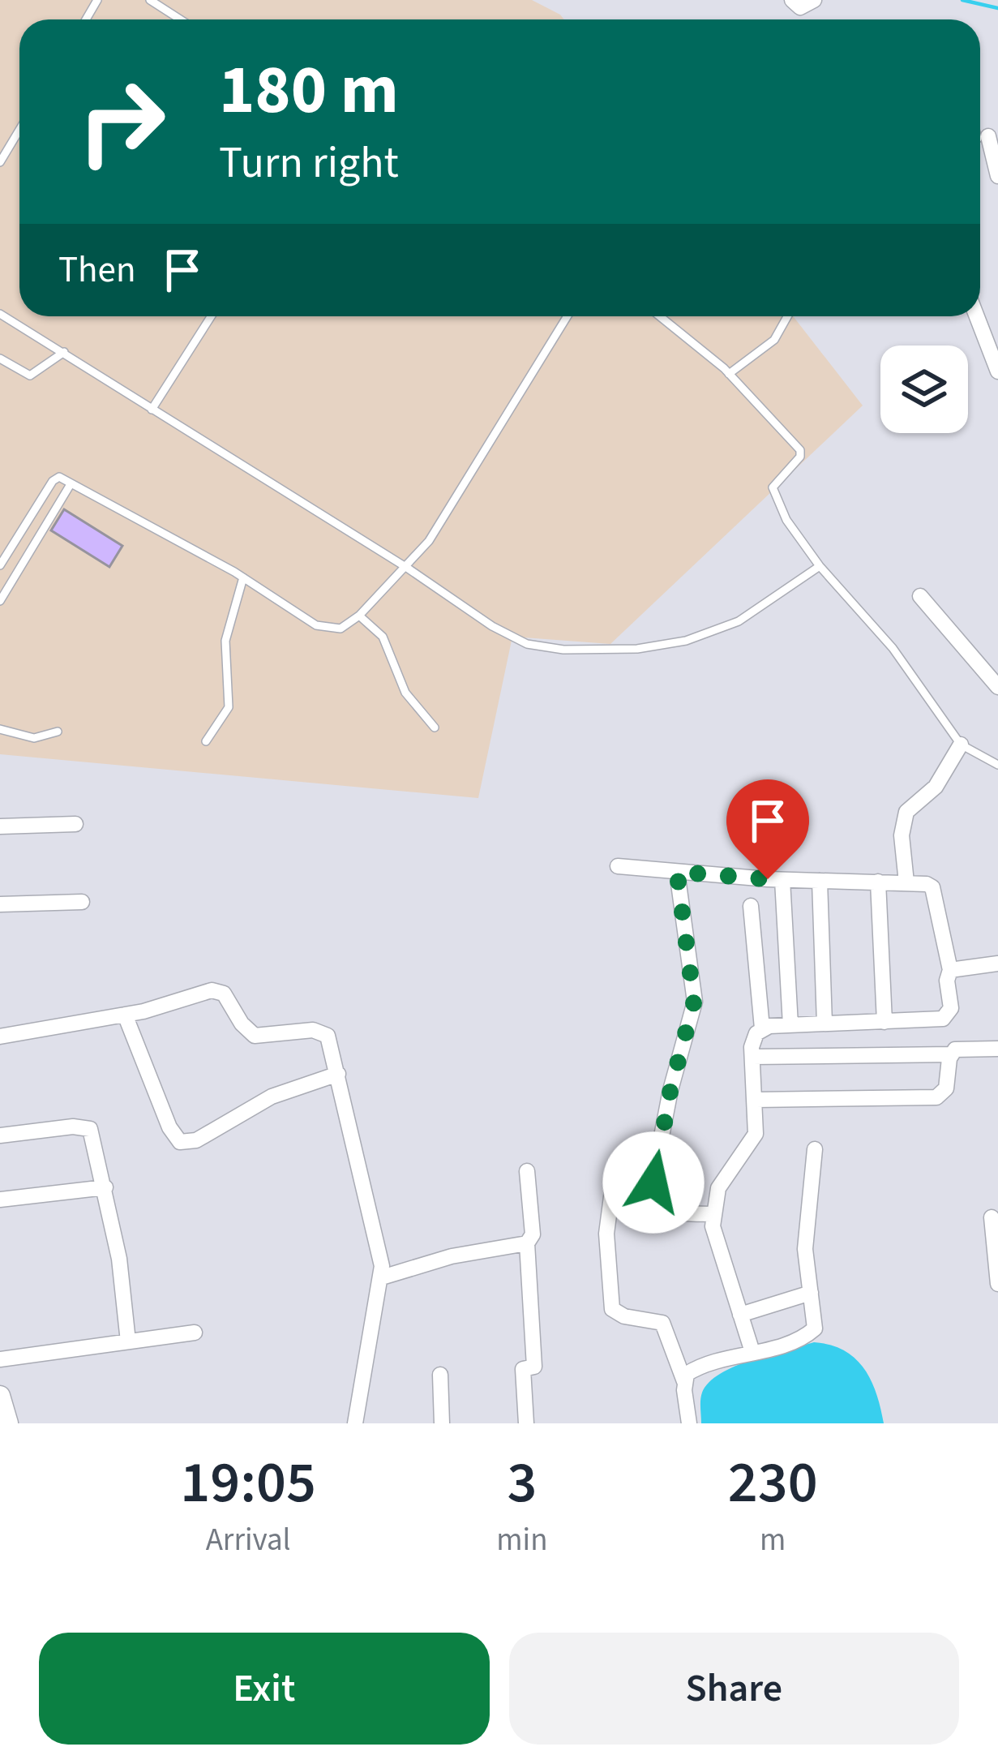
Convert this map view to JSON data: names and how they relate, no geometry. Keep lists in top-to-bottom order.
{
  "page": {
    "turn": ["180 m", "Turn right"],
    "then": "Then",
    "eta": [
      "19:05",
      "Arrival",
      "3",
      "min",
      "230",
      "m"
    ],
    "buttons": ["Exit", "Share"]
  }
}
